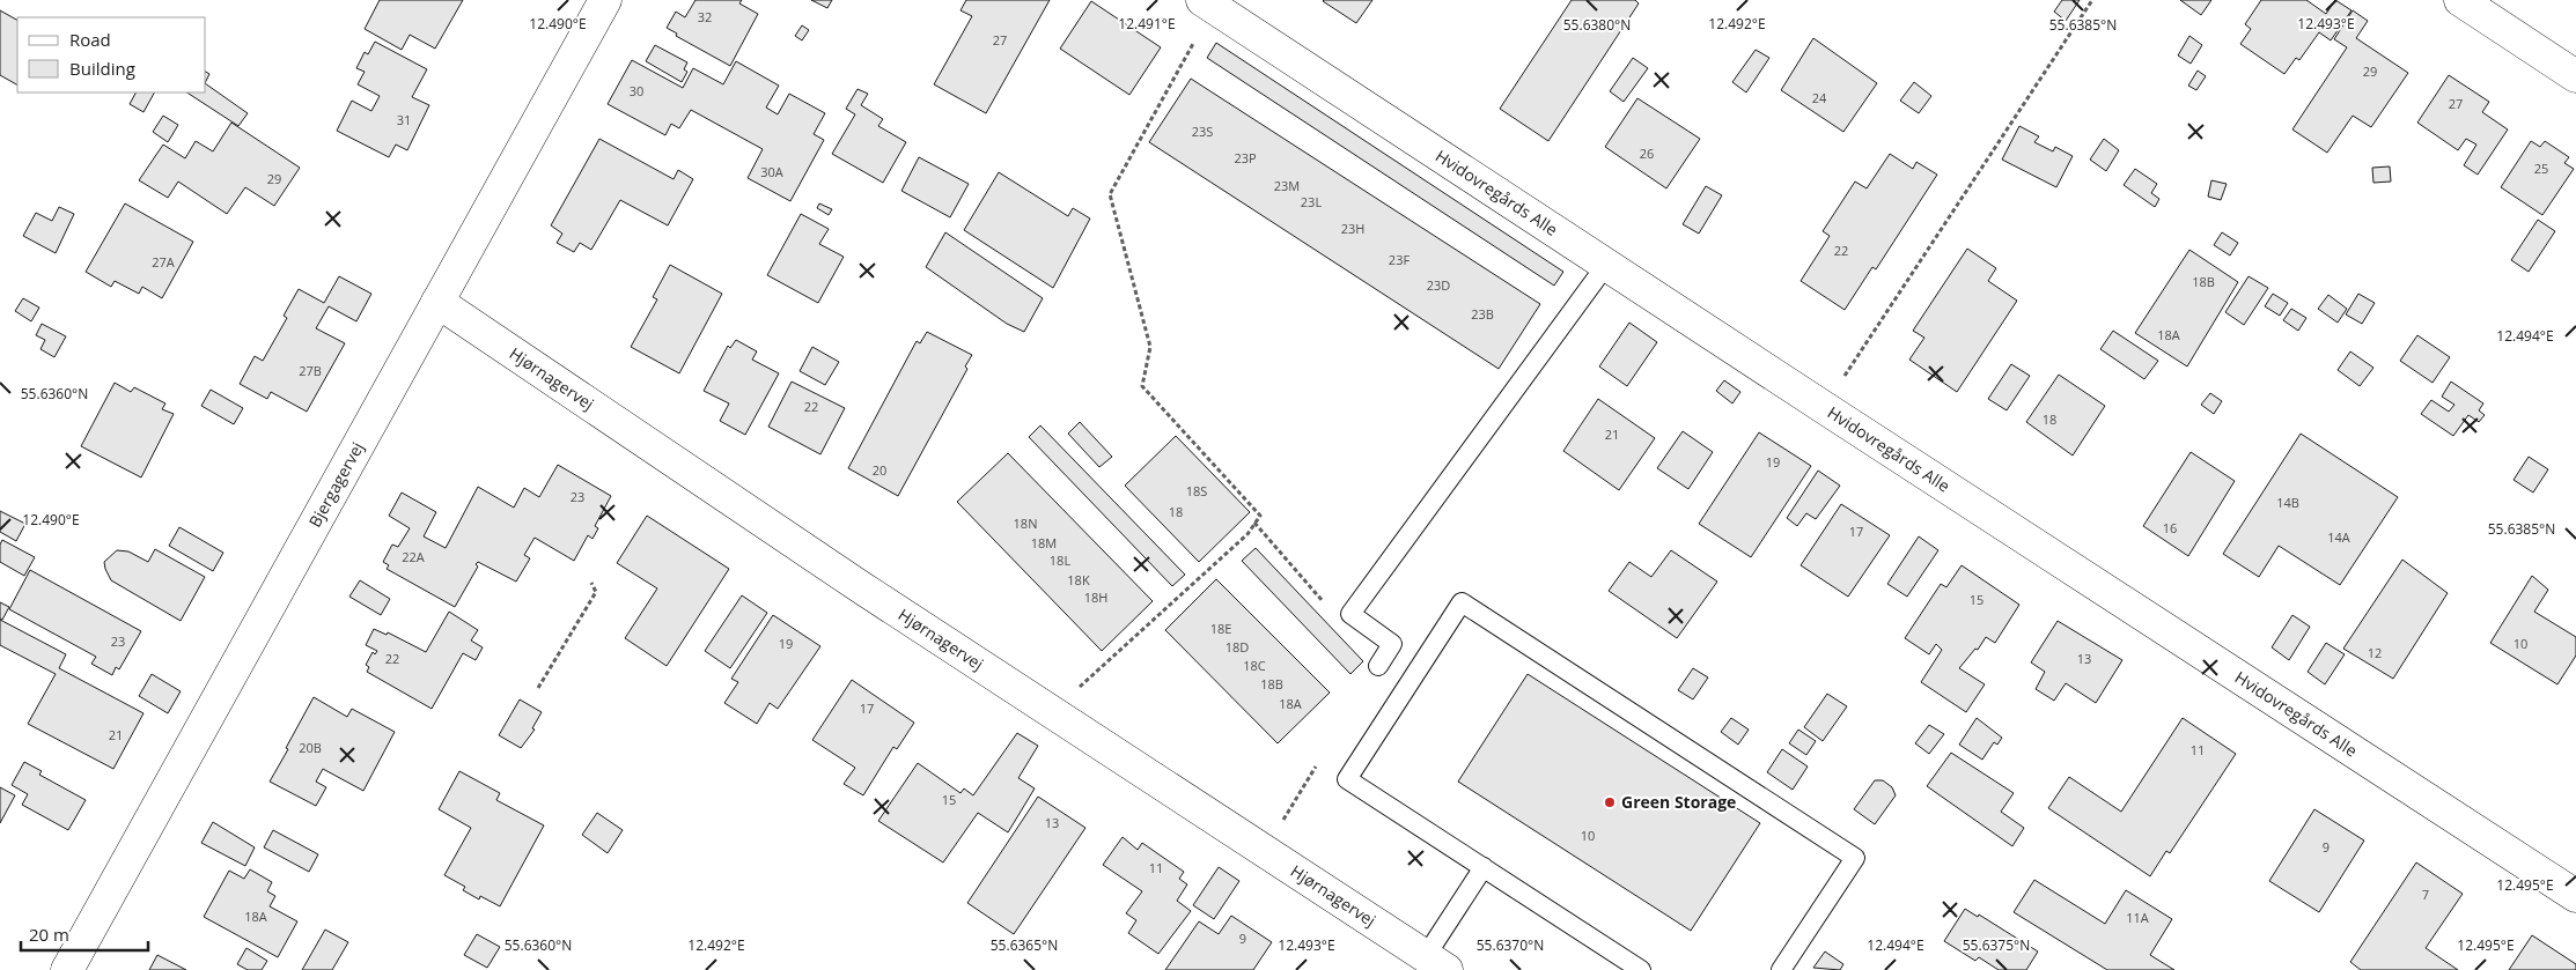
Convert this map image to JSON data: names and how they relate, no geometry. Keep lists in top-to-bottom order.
{
  "streets": {
    "street": ["Hvidovregårds Alle", "Hjørnagervej", "Bjergagervej"]
  },
  "crossings": [
    ["Hjørnagervej", "Bjergagervej"]
  ],
  "places": ["Green Storage"],
  "house_numbers": [
    "32",
    "27",
    "29",
    "30",
    "24",
    "27",
    "31",
    "23S",
    "26",
    "23P",
    "25",
    "30A",
    "29",
    "23M",
    "23L",
    "23H",
    "22",
    "23F",
    "27A",
    "18B",
    "23D",
    "23B",
    "18A",
    "27B",
    "22",
    "18",
    "21",
    "19",
    "20",
    "18S",
    "23",
    "14B",
    "18",
    "18N",
    "16",
    "17",
    "14A",
    "18M",
    "22A",
    "18L",
    "18K",
    "18H",
    "15",
    "18E",
    "23",
    "19",
    "10",
    "18D",
    "12",
    "22",
    "13",
    "18C",
    "18B",
    "18A",
    "17",
    "21",
    "20B",
    "11",
    "15",
    "13",
    "10",
    "9",
    "11",
    "7",
    "18A",
    "11A",
    "9"
  ],
  "legend": ["Road", "Building"],
  "scale_bar": "20 m",
  "coordinates": [
    "12.490°E",
    "12.491°E",
    "12.492°E",
    "12.493°E",
    "55.6380°N",
    "55.6385°N",
    "12.494°E",
    "55.6360°N",
    "12.495°E",
    "55.6365°N",
    "55.6370°N",
    "55.6375°N"
  ]
}
